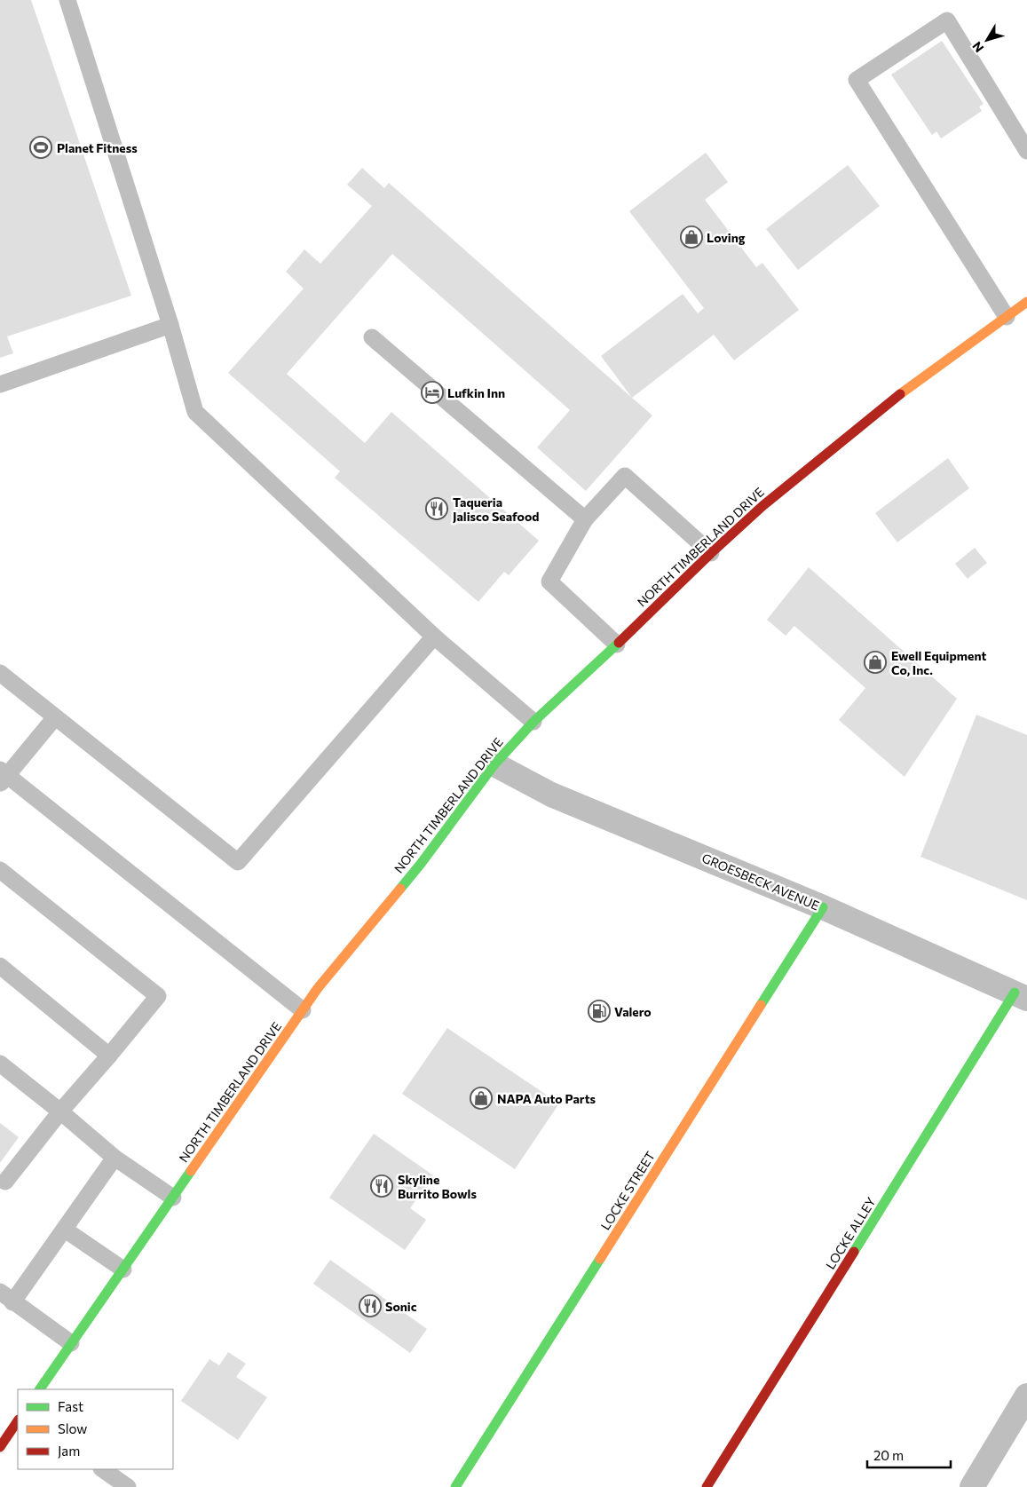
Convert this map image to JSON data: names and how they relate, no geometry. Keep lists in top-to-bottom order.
{
  "streets": {
    "main road": ["NORTH TIMBERLAND DRIVE", "LOCKE STREET", "LOCKE ALLEY"],
    "street": ["GROESBECK AVENUE"]
  },
  "crossings": [
    ["NORTH TIMBERLAND DRIVE", "GROESBECK AVENUE"],
    ["GROESBECK AVENUE", "LOCKE STREET"],
    ["GROESBECK AVENUE", "LOCKE ALLEY"]
  ],
  "places": {
    "sports": ["Planet Fitness"],
    "shop": ["Loving", "Ewell Equipment Co, Inc.", "NAPA Auto Parts"],
    "hotel": ["Lufkin Inn"],
    "restaurant": ["Taqueria Jalisco Seafood", "Skyline Burrito Bowls", "Sonic"],
    "fuel station": ["Valero"]
  },
  "legend": ["Fast", "Slow", "Jam"],
  "scale_bar": "20 m",
  "north": "bottom left"
}
